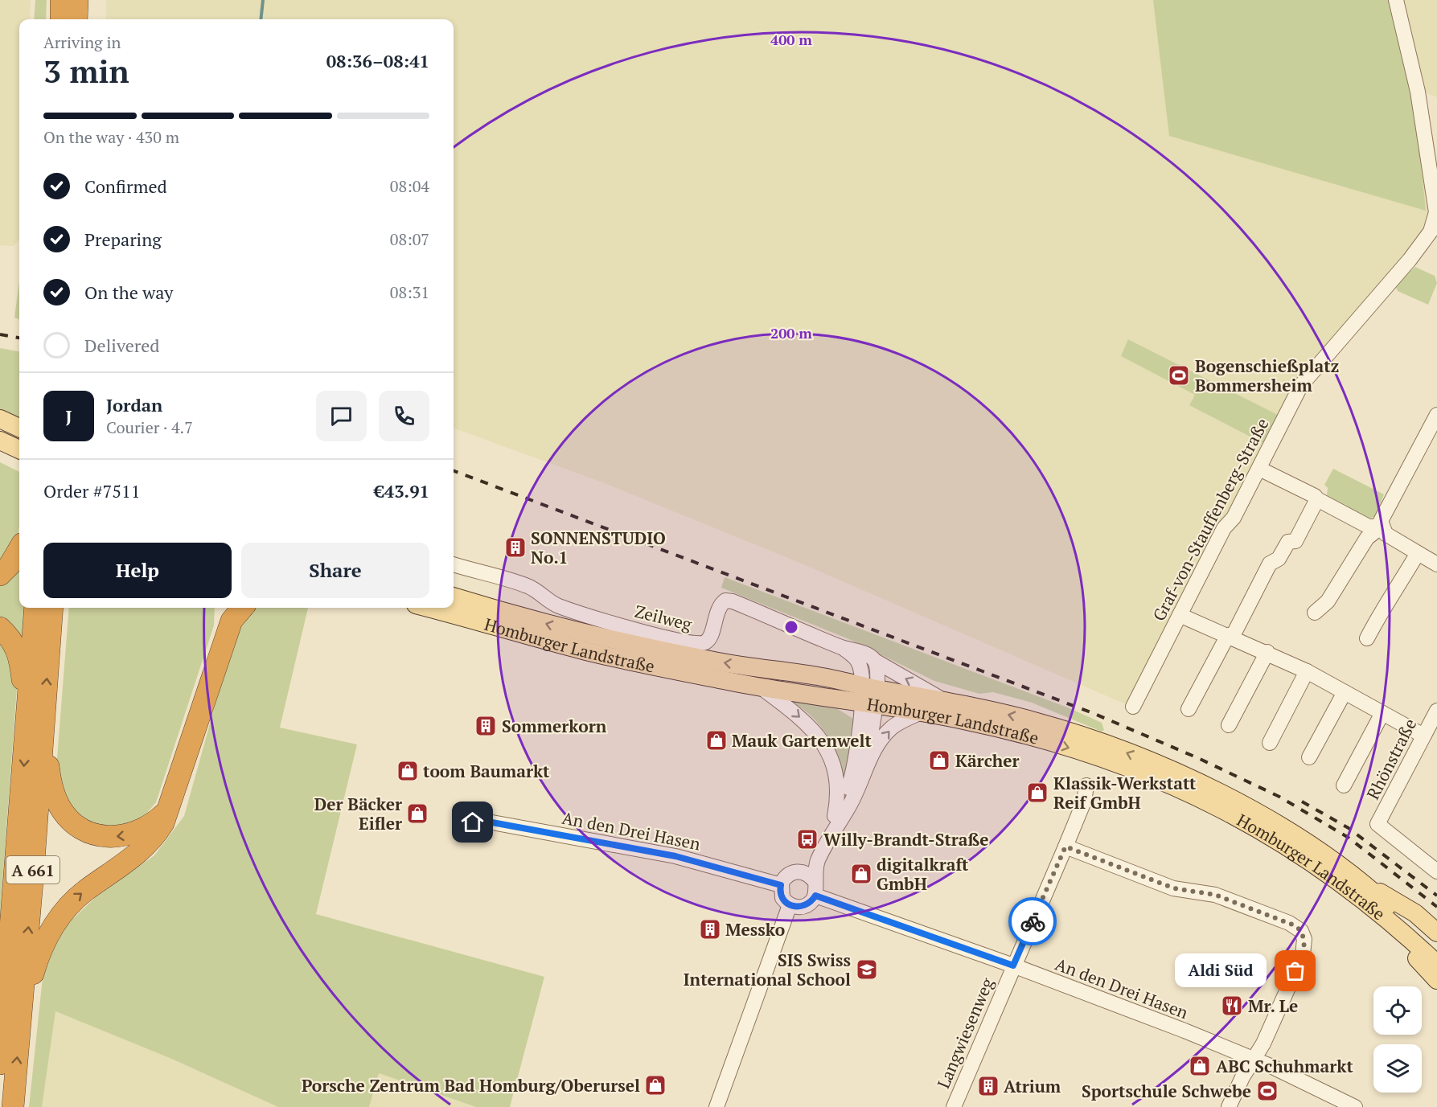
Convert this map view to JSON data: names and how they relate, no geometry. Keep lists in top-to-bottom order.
{
  "streets": {
    "highway": ["A 661"],
    "main road": ["Homburger Landstraße"],
    "street": [
      "Graf-von-Stauffenberg-Straße",
      "Zeilweg",
      "Rhönstraße",
      "An den Drei Hasen",
      "Langwiesenweg"
    ]
  },
  "crossings": [
    ["Zeilweg", "Homburger Landstraße"],
    ["An den Drei Hasen", "Langwiesenweg"]
  ],
  "places": {
    "sports": ["Bogenschießplatz Bommersheim", "Sportschule Schwebe"],
    "building": [
      "SONNENSTUDIO No.1",
      "Sommerkorn",
      "Messko",
      "Atrium"
    ],
    "shop": [
      "Mauk Gartenwelt",
      "Kärcher",
      "toom Baumarkt",
      "Klassik-Werkstatt Reif GmbH",
      "Der Bäcker Eifler",
      "digitalkraft GmbH",
      "ABC Schuhmarkt",
      "Porsche Zentrum Bad Homburg/Oberursel"
    ],
    "bus stop": ["Willy-Brandt-Straße"],
    "school or university": ["SIS Swiss International School"],
    "other": ["Aldi Süd"],
    "restaurant": ["Mr. Le"]
  },
  "page": {
    "heading": ["3 min", "Arriving in", "08:36–08:41"],
    "panel": [
      "Jordan",
      "Courier · 4.7",
      "Order #7511",
      "€43.91"
    ],
    "bar": "On the way · 430 m",
    "list": [
      ["Confirmed", "08:04"],
      ["Preparing", "08:07"],
      ["On the way", "08:31"],
      "Delivered"
    ],
    "round": "J",
    "buttons": ["Help", "Share"],
    "bubble": "Aldi Süd"
  },
  "rings": ["400 m", "200 m"]
}
